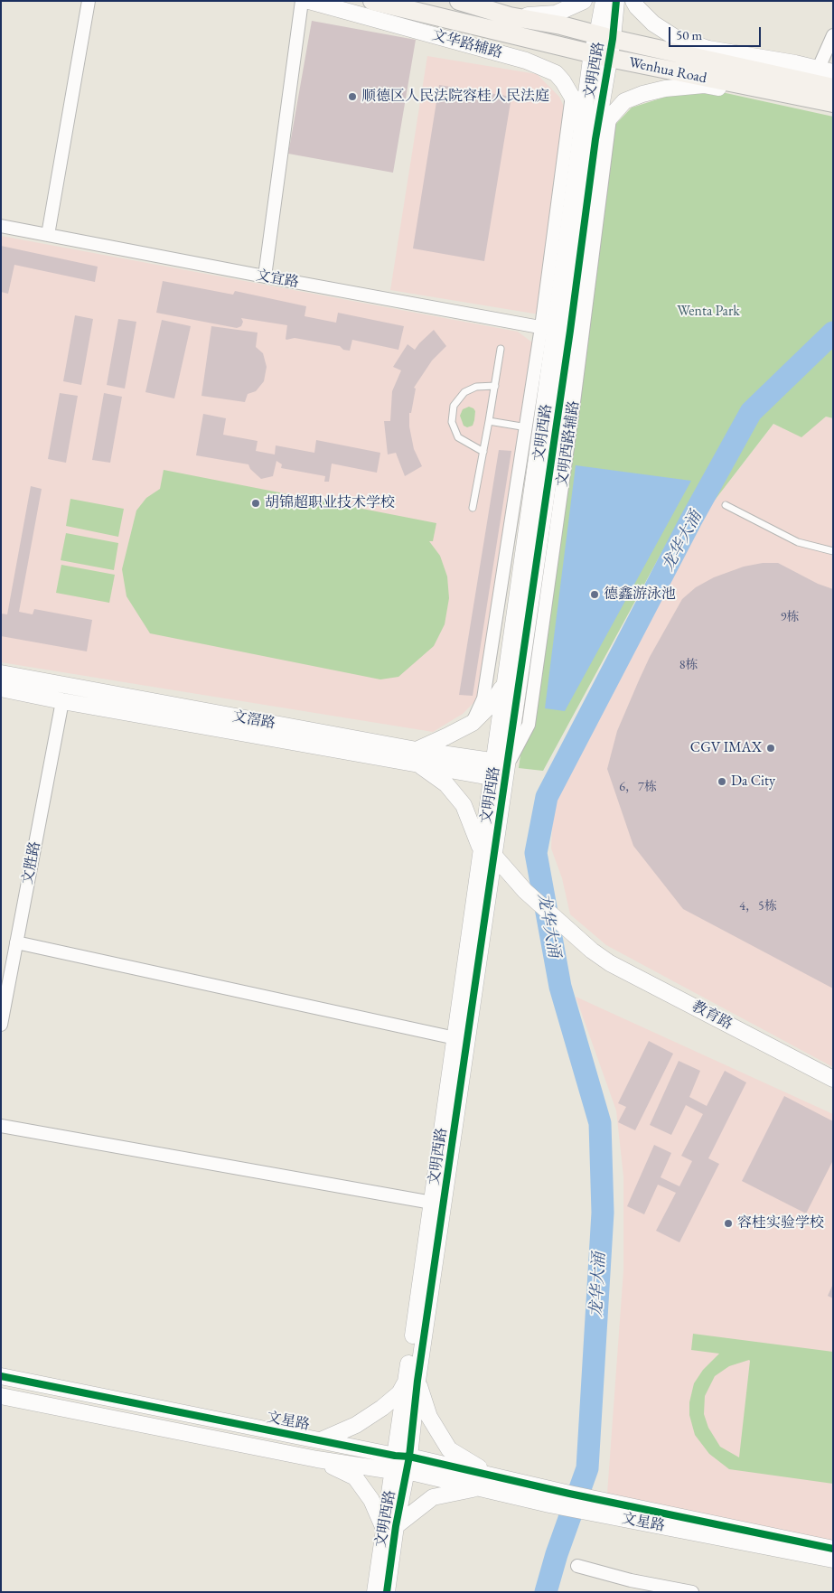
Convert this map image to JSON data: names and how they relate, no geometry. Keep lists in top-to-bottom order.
{
  "streets": {
    "main road": ["Wenhua Road"],
    "street": [
      "文华路辅路",
      "文明西路",
      "文宜路",
      "文明西路辅路",
      "文滘路",
      "文胜路",
      "教育路",
      "文星路"
    ]
  },
  "crossings": [
    ["文华路辅路", "Wenhua Road"],
    ["文明西路", "Wenhua Road"],
    ["文明西路", "文宜路"],
    ["文明西路", "文明西路辅路"],
    ["文明西路", "文滘路"],
    ["文明西路", "教育路"],
    ["文明西路", "文星路"],
    ["文明西路辅路", "文滘路"],
    ["文滘路", "文胜路"]
  ],
  "water": ["龙华大涌"],
  "parks": ["Wenta Park"],
  "places": [
    "顺德区人民法院容桂人民法庭",
    "胡锦超职业技术学校",
    "德鑫游泳池",
    "CGV IMAX",
    "Da City",
    "容桂实验学校"
  ],
  "house_numbers": [
    "9栋",
    "8栋",
    "6，7栋",
    "4，5栋"
  ],
  "scale_bar": "50 m"
}
